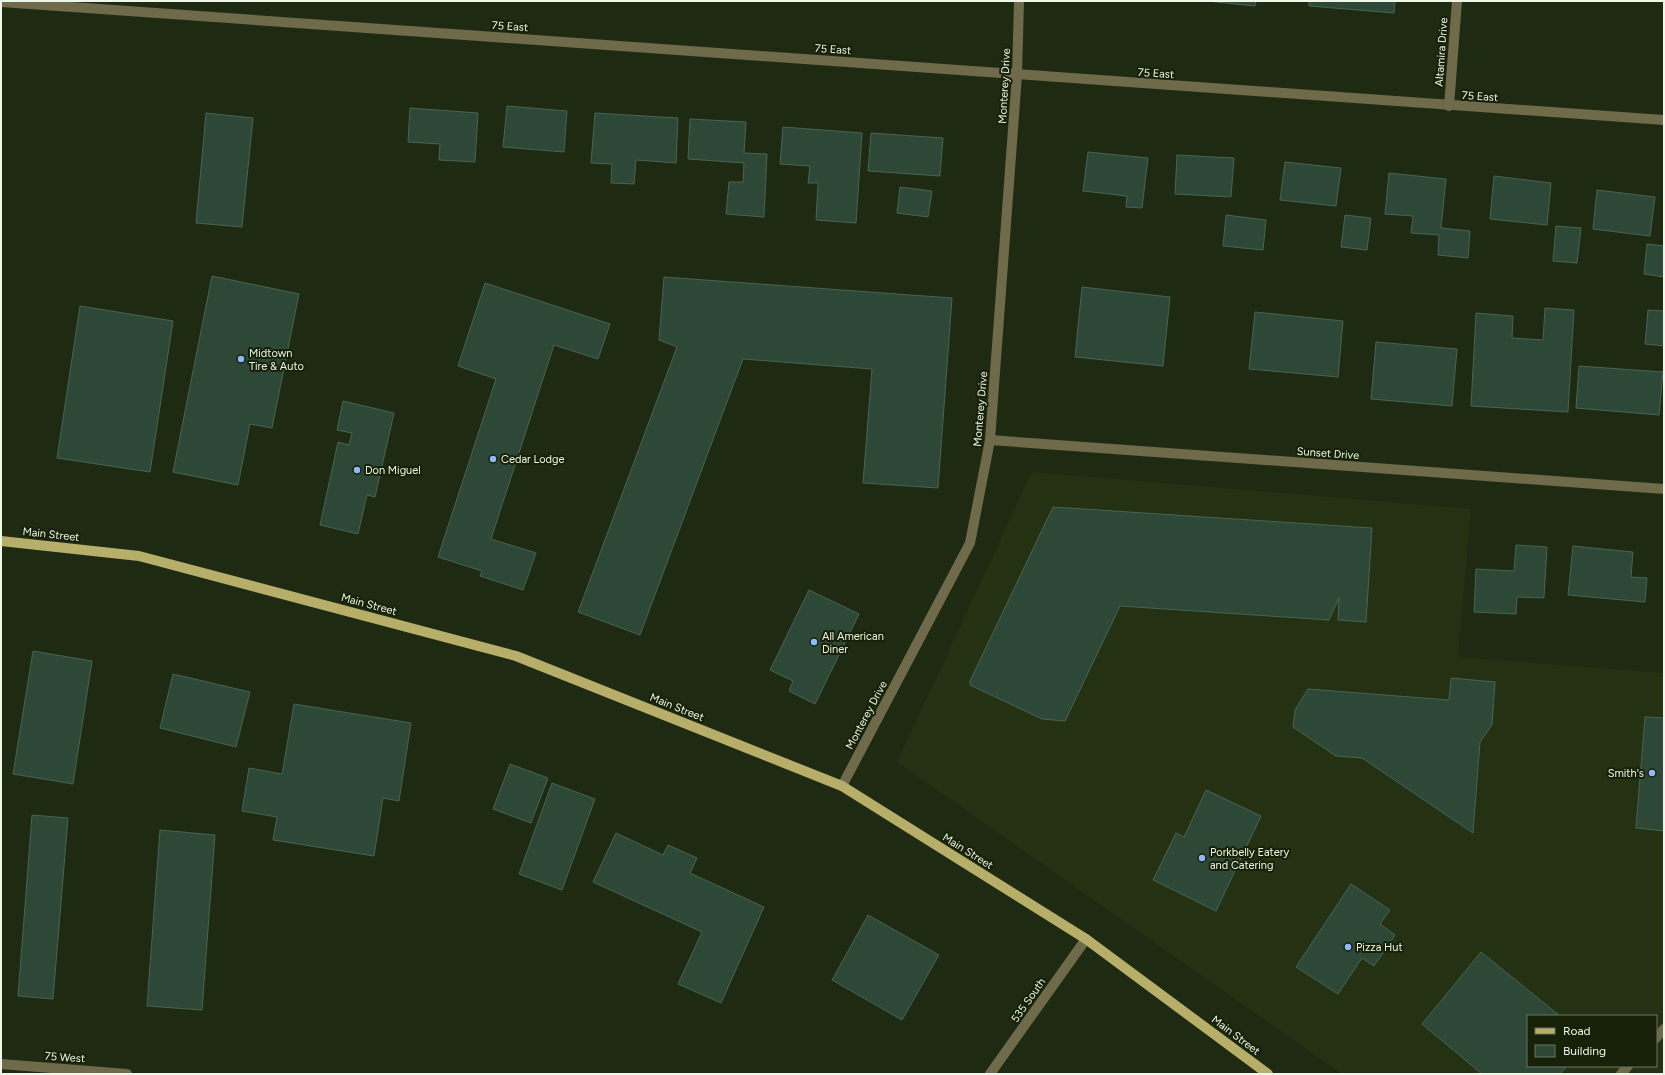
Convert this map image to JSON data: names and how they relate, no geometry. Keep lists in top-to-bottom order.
{
  "streets": {
    "main road": ["Main Street"],
    "street": [
      "75 East",
      "Altamira Drive",
      "Monterey Drive",
      "Sunset Drive",
      "535 South",
      "75 West"
    ]
  },
  "crossings": [
    ["75 East", "Altamira Drive"],
    ["75 East", "Monterey Drive"],
    ["Monterey Drive", "Sunset Drive"],
    ["Monterey Drive", "Main Street"],
    ["Main Street", "535 South"]
  ],
  "places": [
    "Midtown Tire & Auto",
    "Cedar Lodge",
    "Don Miguel",
    "All American Diner",
    "Smith's",
    "Porkbelly Eatery and Catering",
    "Pizza Hut"
  ],
  "legend": ["Road", "Building"]
}
